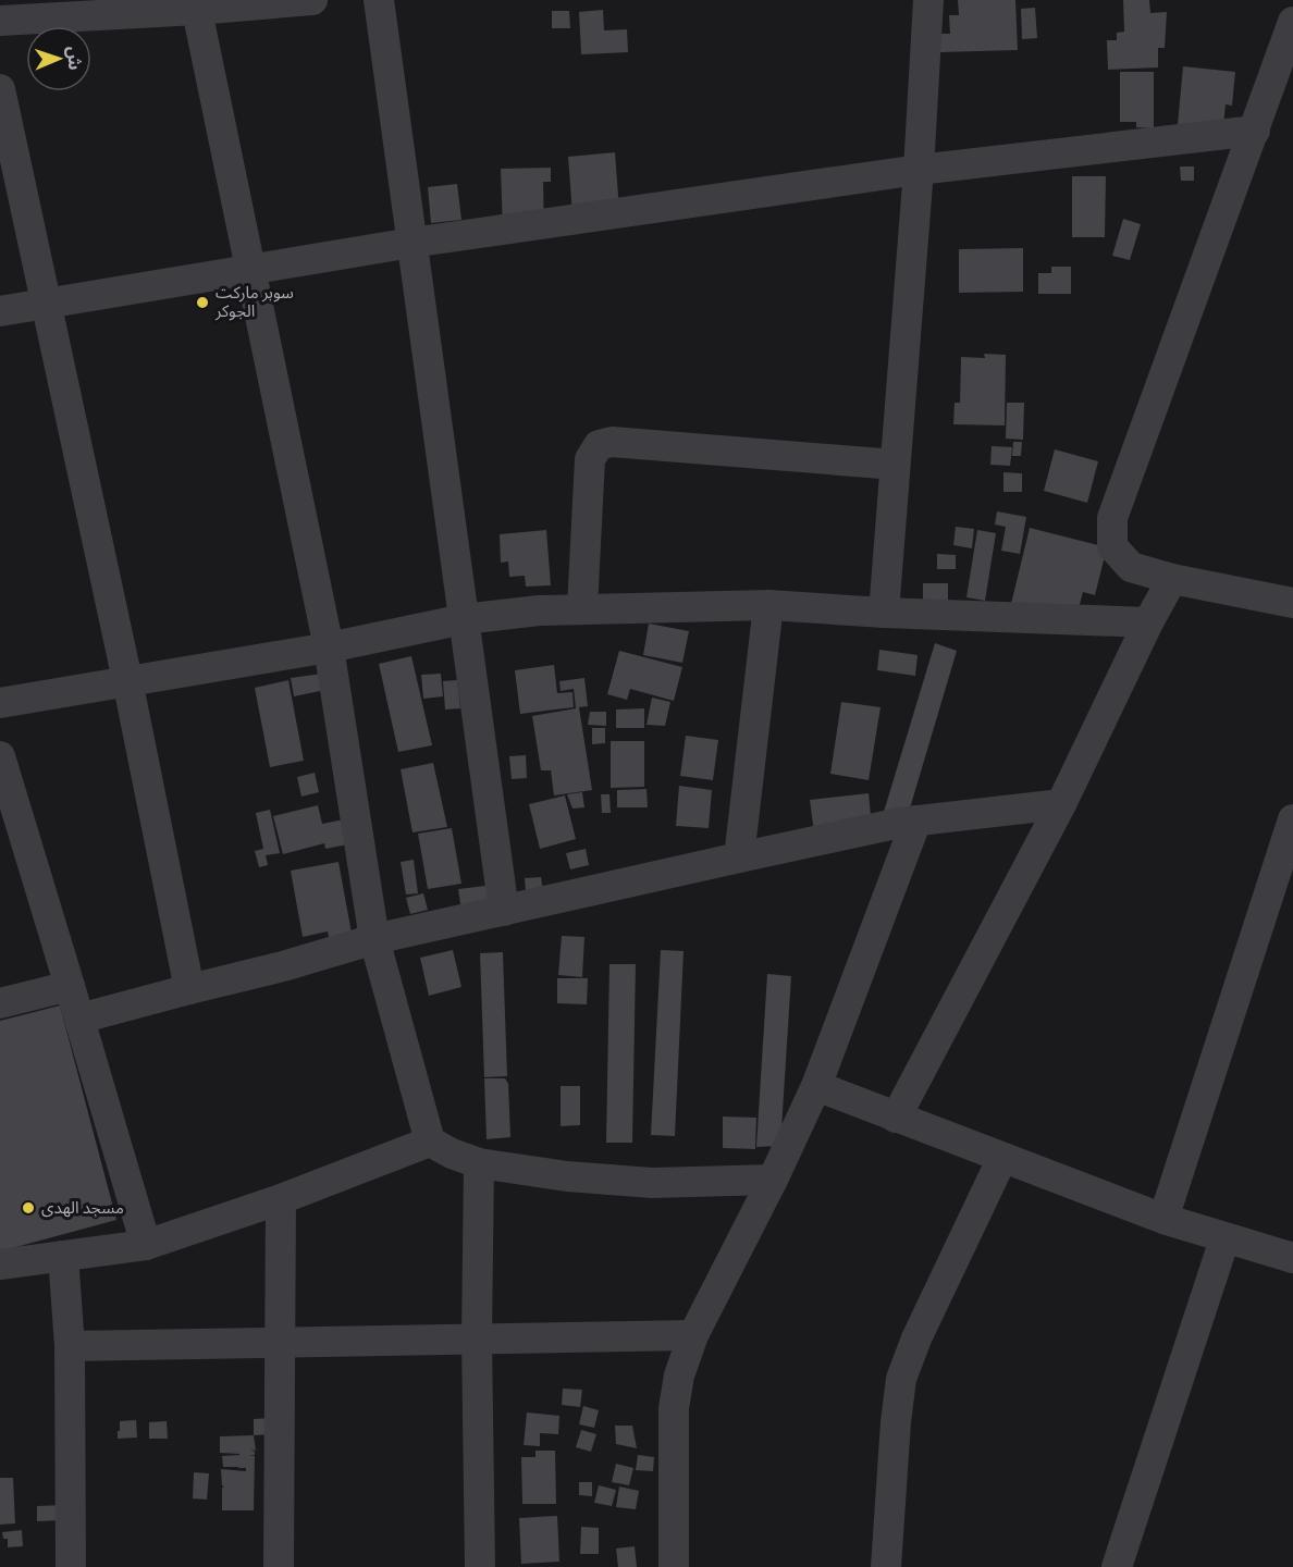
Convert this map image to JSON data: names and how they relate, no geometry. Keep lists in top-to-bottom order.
{
  "places": ["سوبر ماركت الجوكر", "مسجد الهدى"],
  "north": "right"
}
